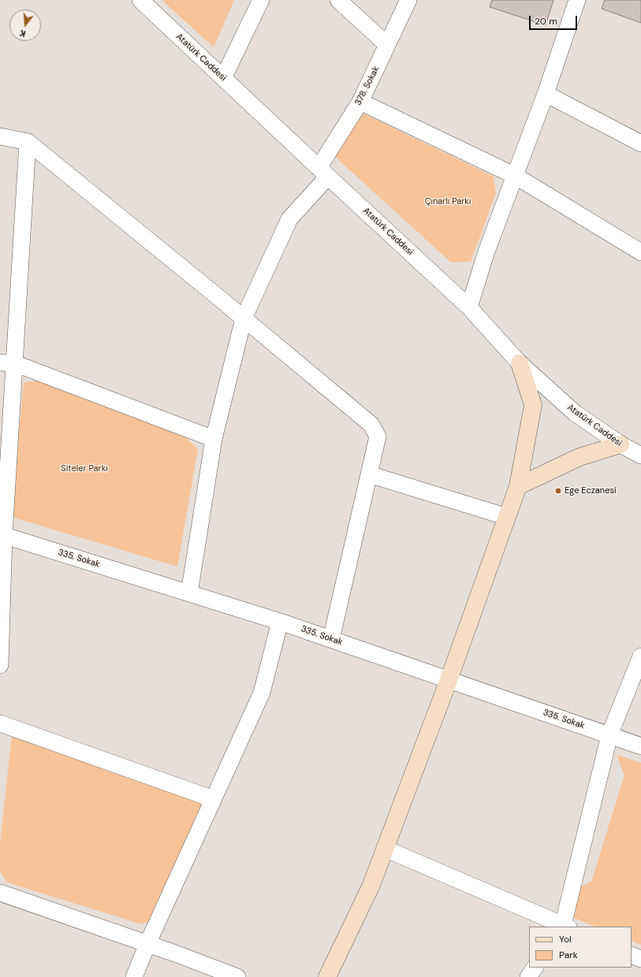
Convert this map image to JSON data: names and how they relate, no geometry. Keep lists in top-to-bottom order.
{
  "streets": {
    "street": ["Atatürk Caddesi", "378. Sokak", "335. Sokak"]
  },
  "crossings": [
    ["Atatürk Caddesi", "378. Sokak"],
    ["378. Sokak", "335. Sokak"]
  ],
  "parks": ["Çınarlı Parkı", "Siteler Parkı"],
  "places": ["Ege Eczanesi"],
  "legend": ["Yol", "Park"],
  "scale_bar": "20 m",
  "north": "bottom"
}
